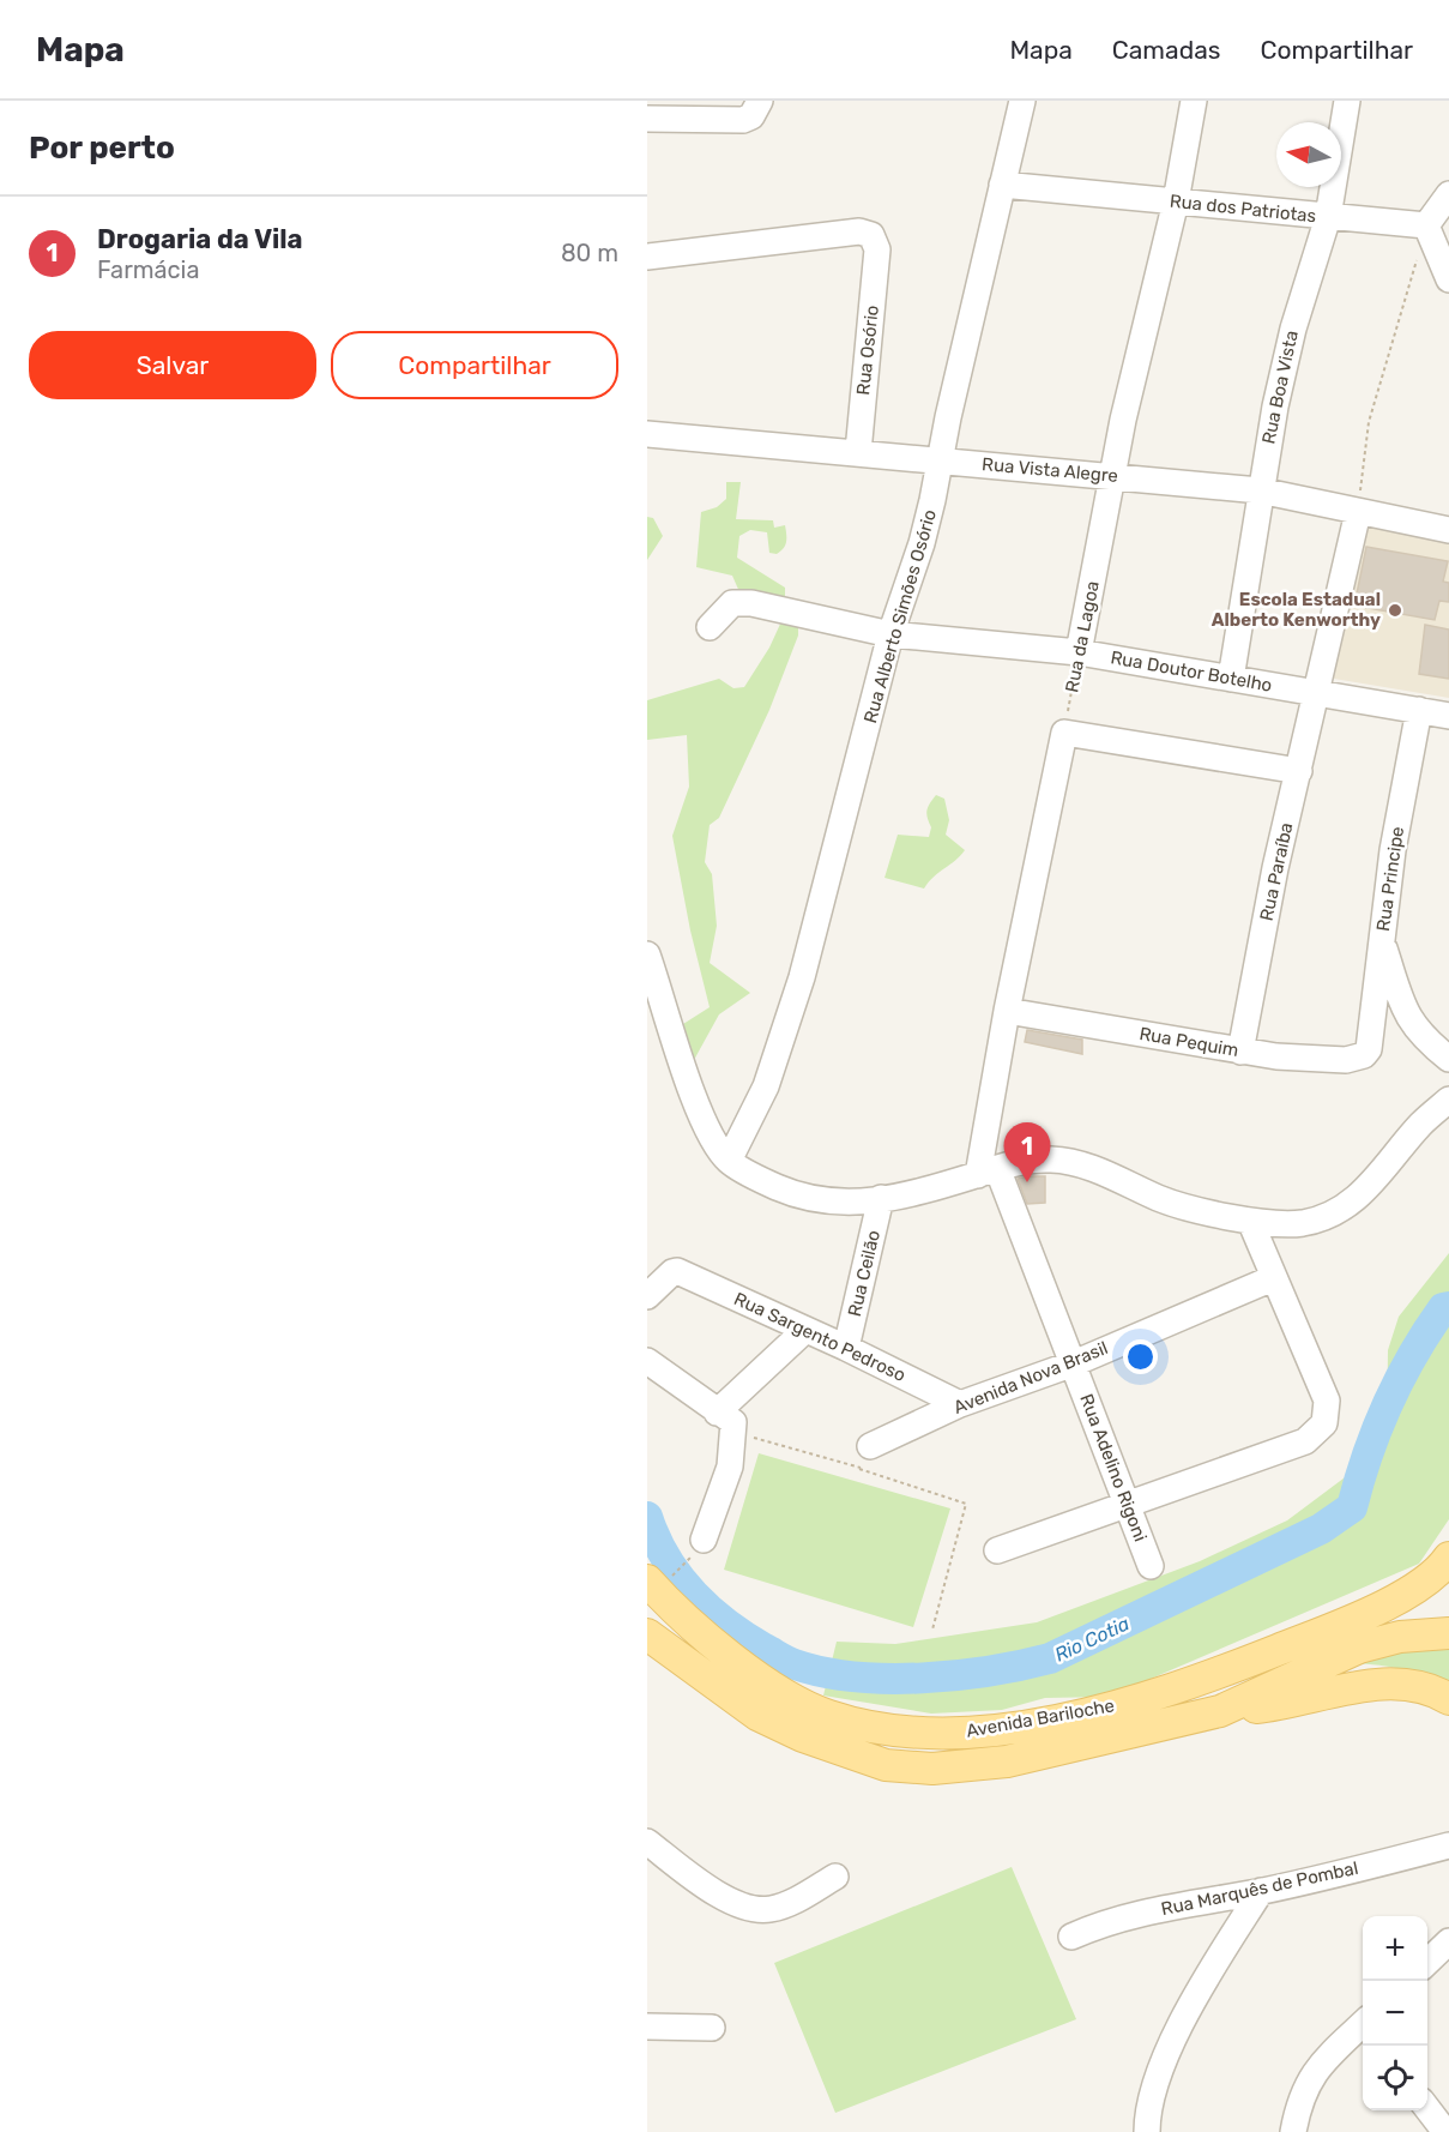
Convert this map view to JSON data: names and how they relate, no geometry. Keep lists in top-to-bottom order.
{
  "streets": {
    "main road": ["Avenida Bariloche"],
    "street": [
      "Rua dos Patriotas",
      "Rua Osório",
      "Rua Boa Vista",
      "Rua Vista Alegre",
      "Rua Alberto Simões Osório",
      "Rua da Lagoa",
      "Rua Doutor Botelho",
      "Rua Paraíba",
      "Rua Principe",
      "Rua Pequim",
      "Rua Ceilão",
      "Rua Sargento Pedroso",
      "Avenida Nova Brasil",
      "Rua Adelino Rigoni",
      "Rua Marquês de Pombal"
    ]
  },
  "crossings": [
    ["Rua dos Patriotas", "Rua Boa Vista"],
    ["Rua dos Patriotas", "Rua Alberto Simões Osório"],
    ["Rua dos Patriotas", "Rua da Lagoa"],
    ["Rua Osório", "Rua Vista Alegre"],
    ["Rua Boa Vista", "Rua Vista Alegre"],
    ["Rua Boa Vista", "Rua Doutor Botelho"],
    ["Rua Vista Alegre", "Rua Alberto Simões Osório"],
    ["Rua Vista Alegre", "Rua da Lagoa"],
    ["Rua Vista Alegre", "Rua Paraíba"],
    ["Rua Alberto Simões Osório", "Rua Doutor Botelho"],
    ["Rua da Lagoa", "Rua Doutor Botelho"],
    ["Rua Doutor Botelho", "Rua Paraíba"],
    ["Rua Doutor Botelho", "Rua Principe"],
    ["Rua Paraíba", "Rua Pequim"],
    ["Rua Principe", "Rua Pequim"],
    ["Rua Ceilão", "Rua Sargento Pedroso"],
    ["Rua Sargento Pedroso", "Avenida Nova Brasil"],
    ["Avenida Nova Brasil", "Rua Adelino Rigoni"]
  ],
  "water": ["Rio Cotia"],
  "places": ["Escola Estadual Alberto Kenworthy"],
  "north": "left",
  "page": {
    "header": "Mapa",
    "nav": ["Mapa", "Camadas", "Compartilhar"],
    "heading": "Por perto",
    "list": [
      {
        "mark": "1",
        "name": "Drogaria da Vila",
        "note": "Farmácia",
        "value": "80 m"
      }
    ],
    "buttons": ["Salvar", "Compartilhar"],
    "pins": "1",
    "map_buttons": ["+", "−"]
  }
}
